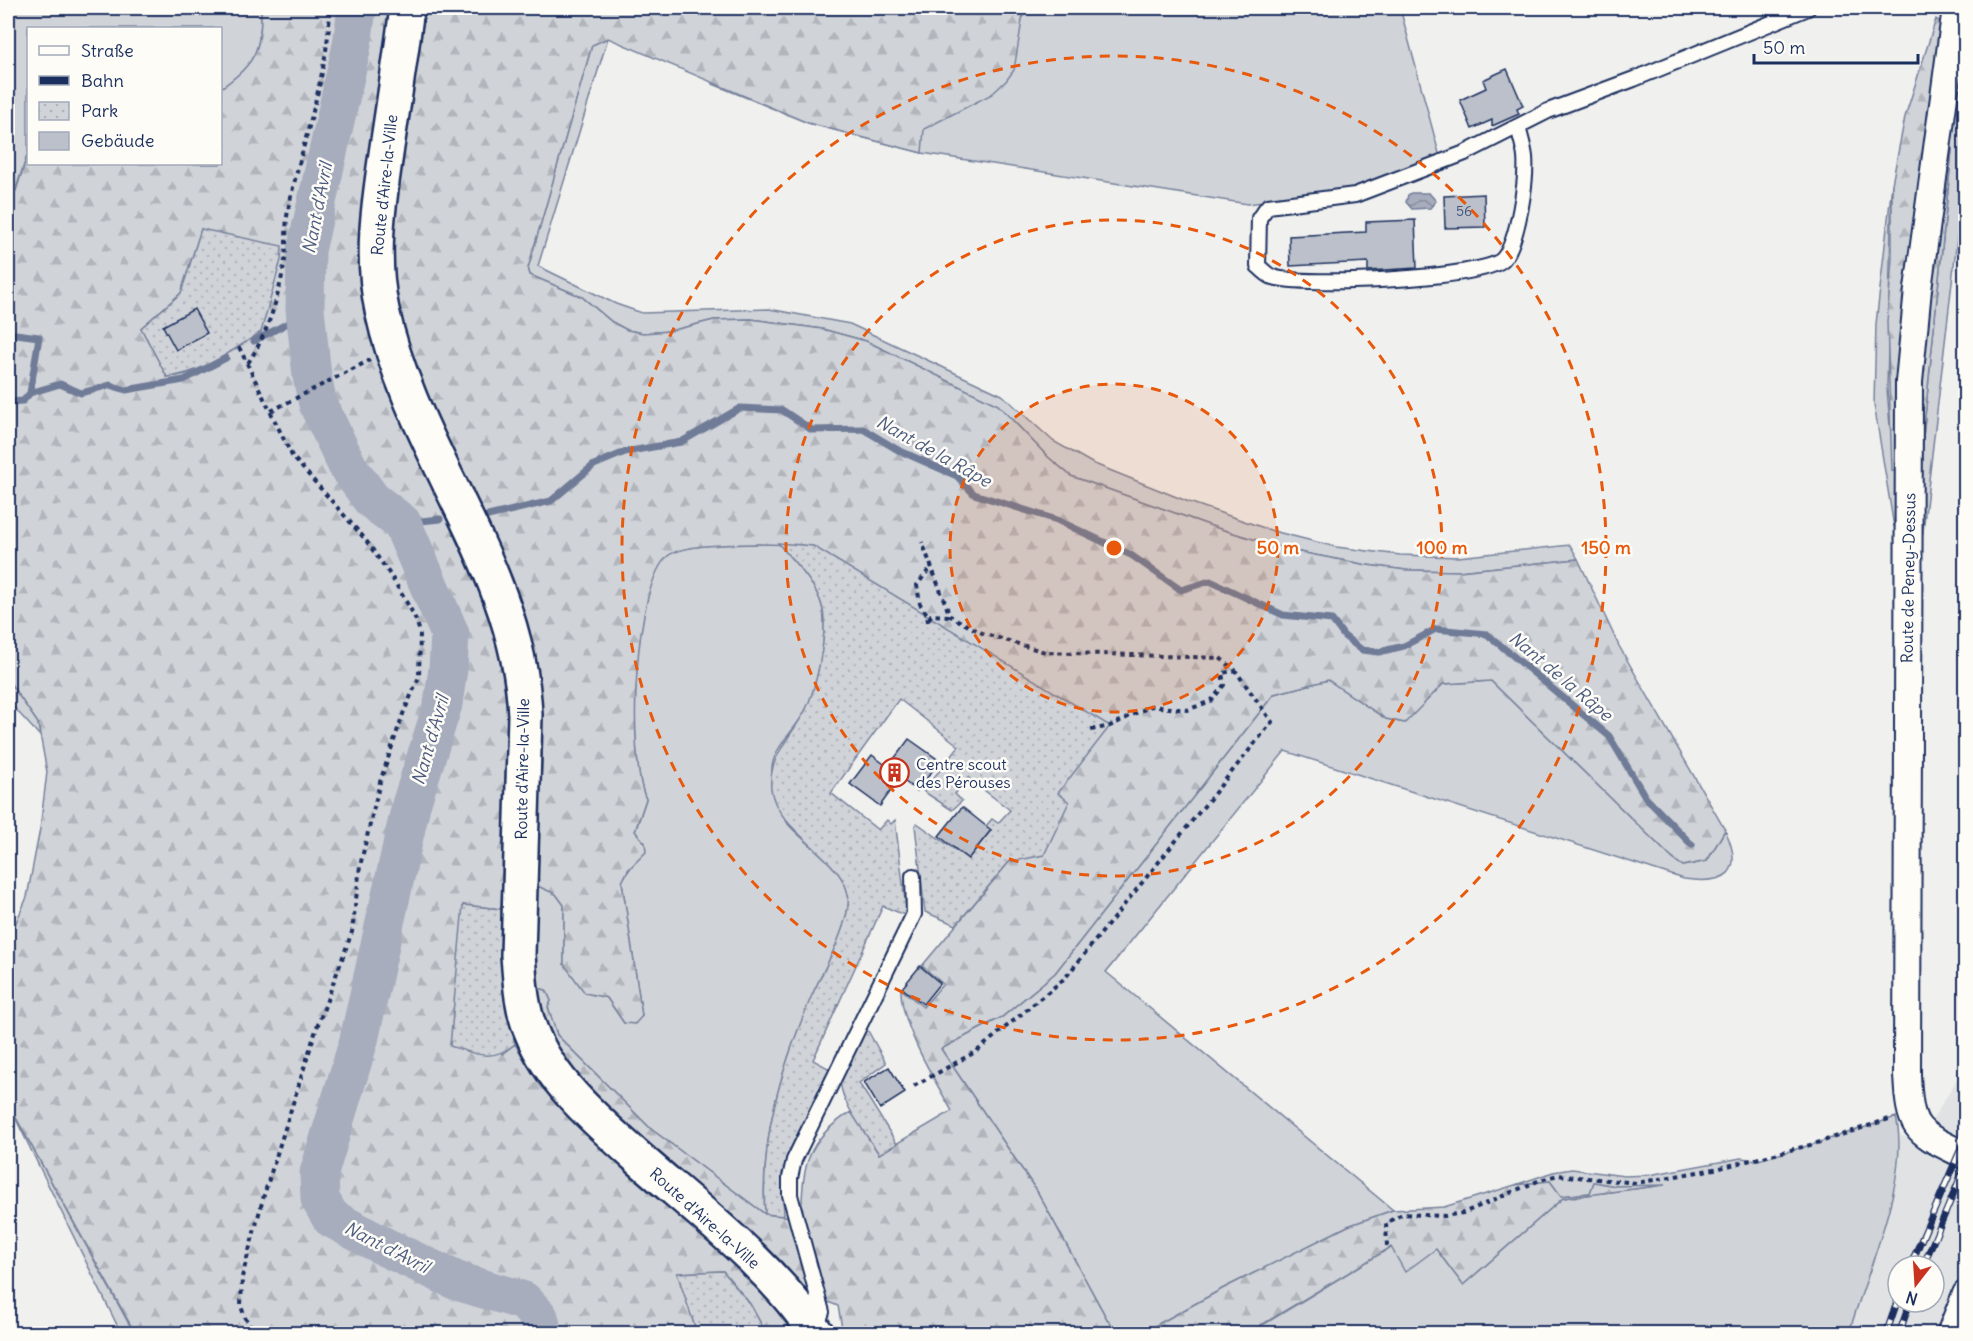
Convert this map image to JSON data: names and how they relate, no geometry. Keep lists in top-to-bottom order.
{
  "streets": {
    "street": ["Route d'Aire-la-Ville", "Route de Peney-Dessus"]
  },
  "water": ["Nant d'Avril", "Nant de la Râpe"],
  "places": {
    "building": ["Centre scout des Pérouses"]
  },
  "house_numbers": ["56"],
  "legend": [
    "Straße",
    "Bahn",
    "Park",
    "Gebäude"
  ],
  "scale_bar": "50 m",
  "north": "bottom",
  "rings": ["50 m", "100 m", "150 m"]
}
